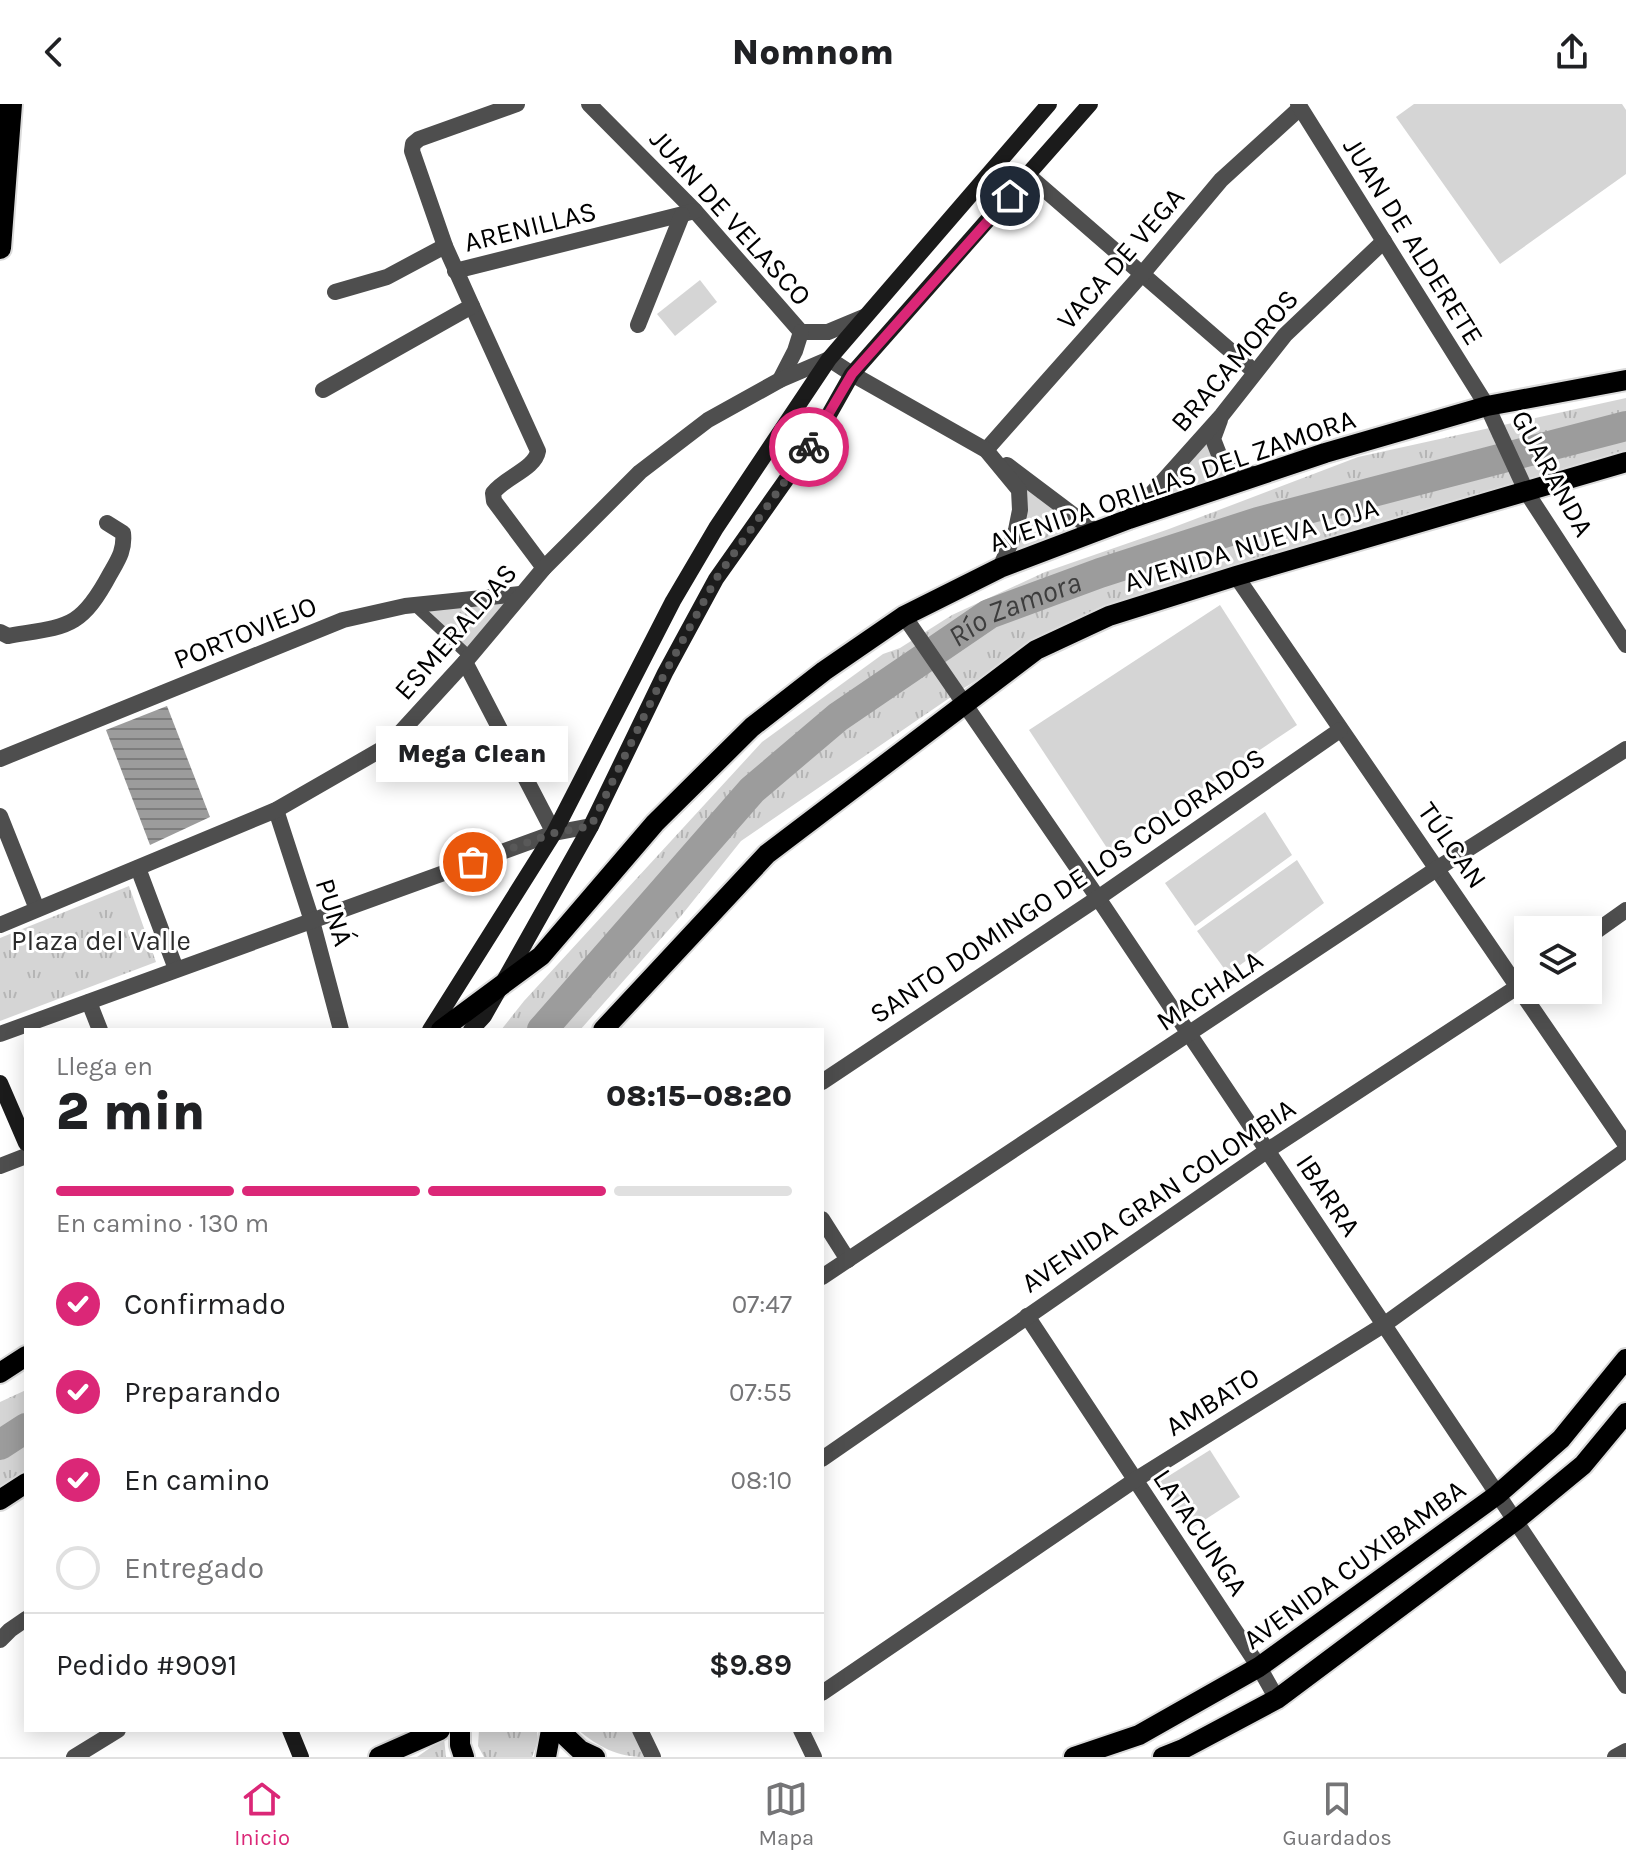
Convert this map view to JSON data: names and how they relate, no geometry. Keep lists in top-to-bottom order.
{
  "streets": {
    "main road": ["AVENIDA ORILLAS DEL ZAMORA", "AVENIDA NUEVA LOJA", "AVENIDA CUXIBAMBA"],
    "street": [
      "JUAN DE VELASCO",
      "ARENILLAS",
      "JUAN DE ALDERETE",
      "VACA DE VEGA",
      "BRACAMOROS",
      "GUARANDA",
      "ESMERALDAS",
      "PORTOVIEJO",
      "TÚLCAN",
      "SANTO DOMINGO DE LOS COLORADOS",
      "PUNÁ",
      "MACHALA",
      "AVENIDA GRAN COLOMBIA",
      "IBARRA",
      "AMBATO",
      "LATACUNGA"
    ]
  },
  "crossings": [
    ["JUAN DE VELASCO", "ARENILLAS"],
    ["JUAN DE VELASCO", "ESMERALDAS"],
    ["ARENILLAS", "ESMERALDAS"],
    ["JUAN DE ALDERETE", "VACA DE VEGA"],
    ["JUAN DE ALDERETE", "BRACAMOROS"],
    ["JUAN DE ALDERETE", "GUARANDA"],
    ["JUAN DE ALDERETE", "AVENIDA ORILLAS DEL ZAMORA"],
    ["BRACAMOROS", "AVENIDA ORILLAS DEL ZAMORA"],
    ["GUARANDA", "AVENIDA ORILLAS DEL ZAMORA"],
    ["GUARANDA", "AVENIDA NUEVA LOJA"],
    ["AVENIDA ORILLAS DEL ZAMORA", "IBARRA"],
    ["AVENIDA NUEVA LOJA", "TÚLCAN"],
    ["AVENIDA NUEVA LOJA", "IBARRA"],
    ["ESMERALDAS", "PORTOVIEJO"],
    ["ESMERALDAS", "PUNÁ"],
    ["TÚLCAN", "SANTO DOMINGO DE LOS COLORADOS"],
    ["TÚLCAN", "MACHALA"],
    ["TÚLCAN", "AMBATO"],
    ["SANTO DOMINGO DE LOS COLORADOS", "IBARRA"],
    ["MACHALA", "IBARRA"],
    ["AVENIDA GRAN COLOMBIA", "IBARRA"],
    ["AVENIDA GRAN COLOMBIA", "LATACUNGA"],
    ["IBARRA", "AMBATO"],
    ["IBARRA", "AVENIDA CUXIBAMBA"],
    ["AMBATO", "LATACUNGA"],
    ["LATACUNGA", "AVENIDA CUXIBAMBA"]
  ],
  "water": ["Río Zamora"],
  "parks": ["Plaza del Valle"],
  "places": ["Mega Clean"],
  "page": {
    "header": "Nomnom",
    "bubble": "Mega Clean",
    "heading": ["2 min", "Llega en", "08:15–08:20"],
    "panel": ["Pedido #9091", "$9.89"],
    "bar": "En camino · 130 m",
    "list": [
      ["Confirmado", "07:47"],
      ["Preparando", "07:55"],
      ["En camino", "08:10"],
      "Entregado"
    ],
    "tabs": ["Inicio", "Mapa", "Guardados"]
  }
}
